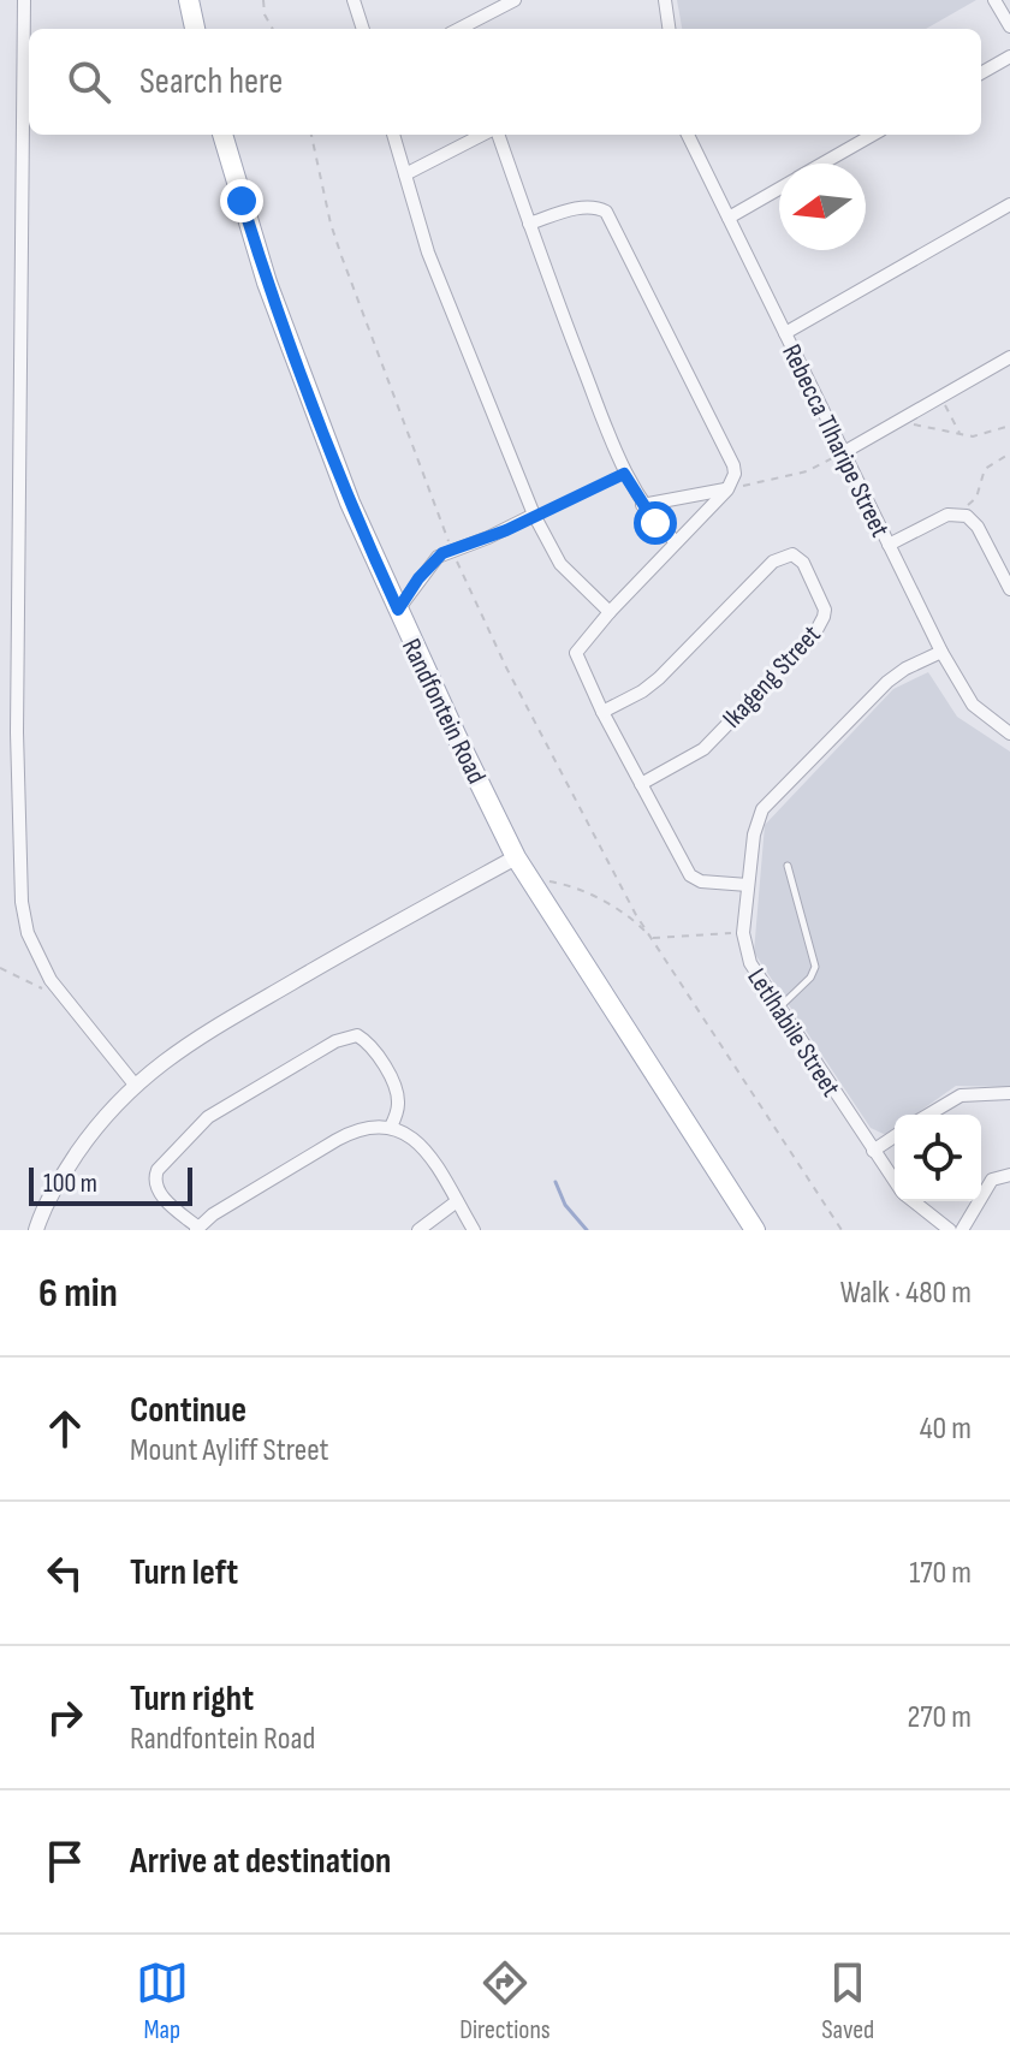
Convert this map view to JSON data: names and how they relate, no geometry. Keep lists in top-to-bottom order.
{
  "streets": {
    "main road": ["Randfontein Road"],
    "street": ["Rebecca Tlharipe Street", "Ikageng Street", "Letlhabile Street"]
  },
  "crossings": [
    ["Rebecca Tlharipe Street", "Letlhabile Street"]
  ],
  "scale_bar": "100 m",
  "north": "left",
  "page": {
    "search": "Search here",
    "scale": "100 m",
    "heading": ["6 min", "Walk · 480 m"],
    "list": [
      ["Continue", "Mount Ayliff Street", "40 m"],
      ["Turn left", "170 m"],
      ["Turn right", "Randfontein Road", "270 m"],
      "Arrive at destination"
    ],
    "nav": ["Map", "Directions", "Saved"]
  }
}
